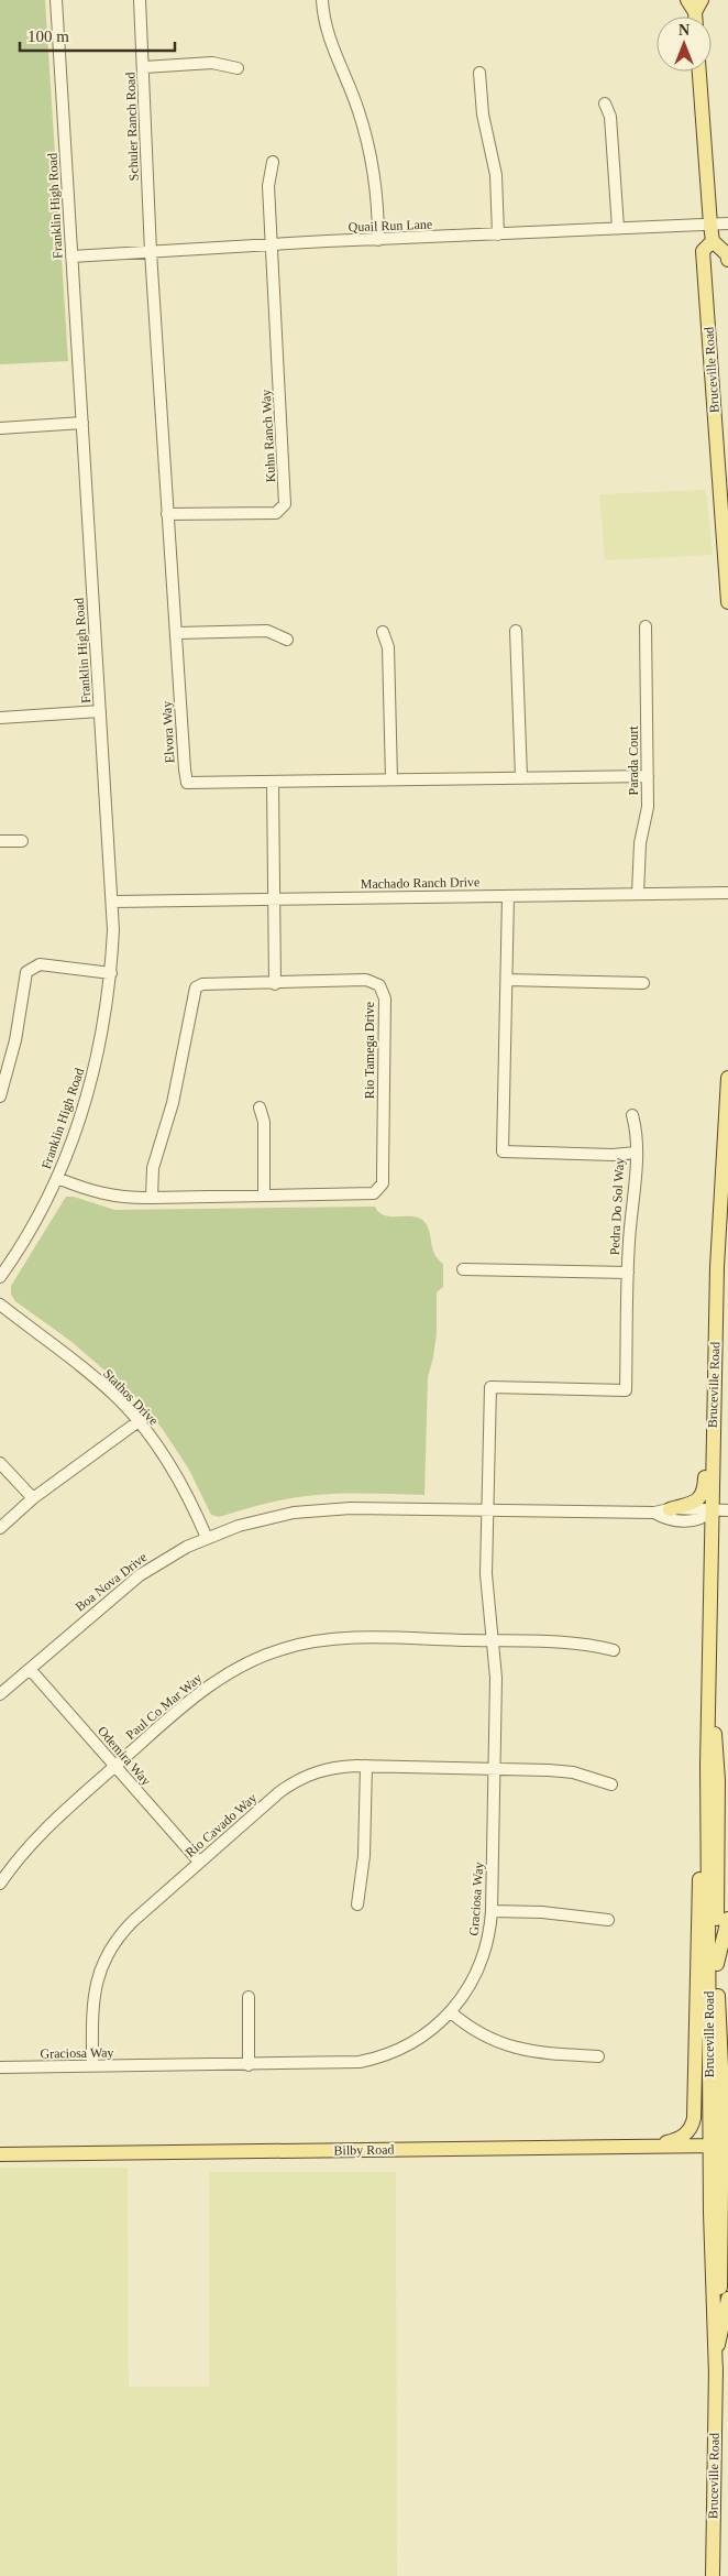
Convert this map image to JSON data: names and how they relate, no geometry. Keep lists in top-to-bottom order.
{
  "streets": {
    "main road": ["Bruceville Road", "Bilby Road"],
    "street": [
      "Schuler Ranch Road",
      "Franklin High Road",
      "Quail Run Lane",
      "Kuhn Ranch Way",
      "Elvora Way",
      "Parada Court",
      "Machado Ranch Drive",
      "Rio Tamega Drive",
      "Pedra Do Sol Way",
      "Stathos Drive",
      "Boa Nova Drive",
      "Paul Co Mar Way",
      "Odemira Way",
      "Rio Cavado Way",
      "Graciosa Way"
    ]
  },
  "crossings": [
    ["Schuler Ranch Road", "Quail Run Lane"],
    ["Schuler Ranch Road", "Elvora Way"],
    ["Franklin High Road", "Quail Run Lane"],
    ["Franklin High Road", "Machado Ranch Drive"],
    ["Franklin High Road", "Rio Tamega Drive"],
    ["Quail Run Lane", "Bruceville Road"],
    ["Quail Run Lane", "Kuhn Ranch Way"],
    ["Quail Run Lane", "Elvora Way"],
    ["Bruceville Road", "Bilby Road"],
    ["Kuhn Ranch Way", "Elvora Way"],
    ["Elvora Way", "Parada Court"],
    ["Parada Court", "Machado Ranch Drive"],
    ["Machado Ranch Drive", "Pedra Do Sol Way"],
    ["Pedra Do Sol Way", "Boa Nova Drive"],
    ["Pedra Do Sol Way", "Graciosa Way"],
    ["Stathos Drive", "Boa Nova Drive"],
    ["Boa Nova Drive", "Odemira Way"],
    ["Boa Nova Drive", "Graciosa Way"],
    ["Paul Co Mar Way", "Odemira Way"],
    ["Paul Co Mar Way", "Graciosa Way"],
    ["Odemira Way", "Rio Cavado Way"],
    ["Rio Cavado Way", "Graciosa Way"]
  ],
  "scale_bar": "100 m",
  "north": "top"
}
